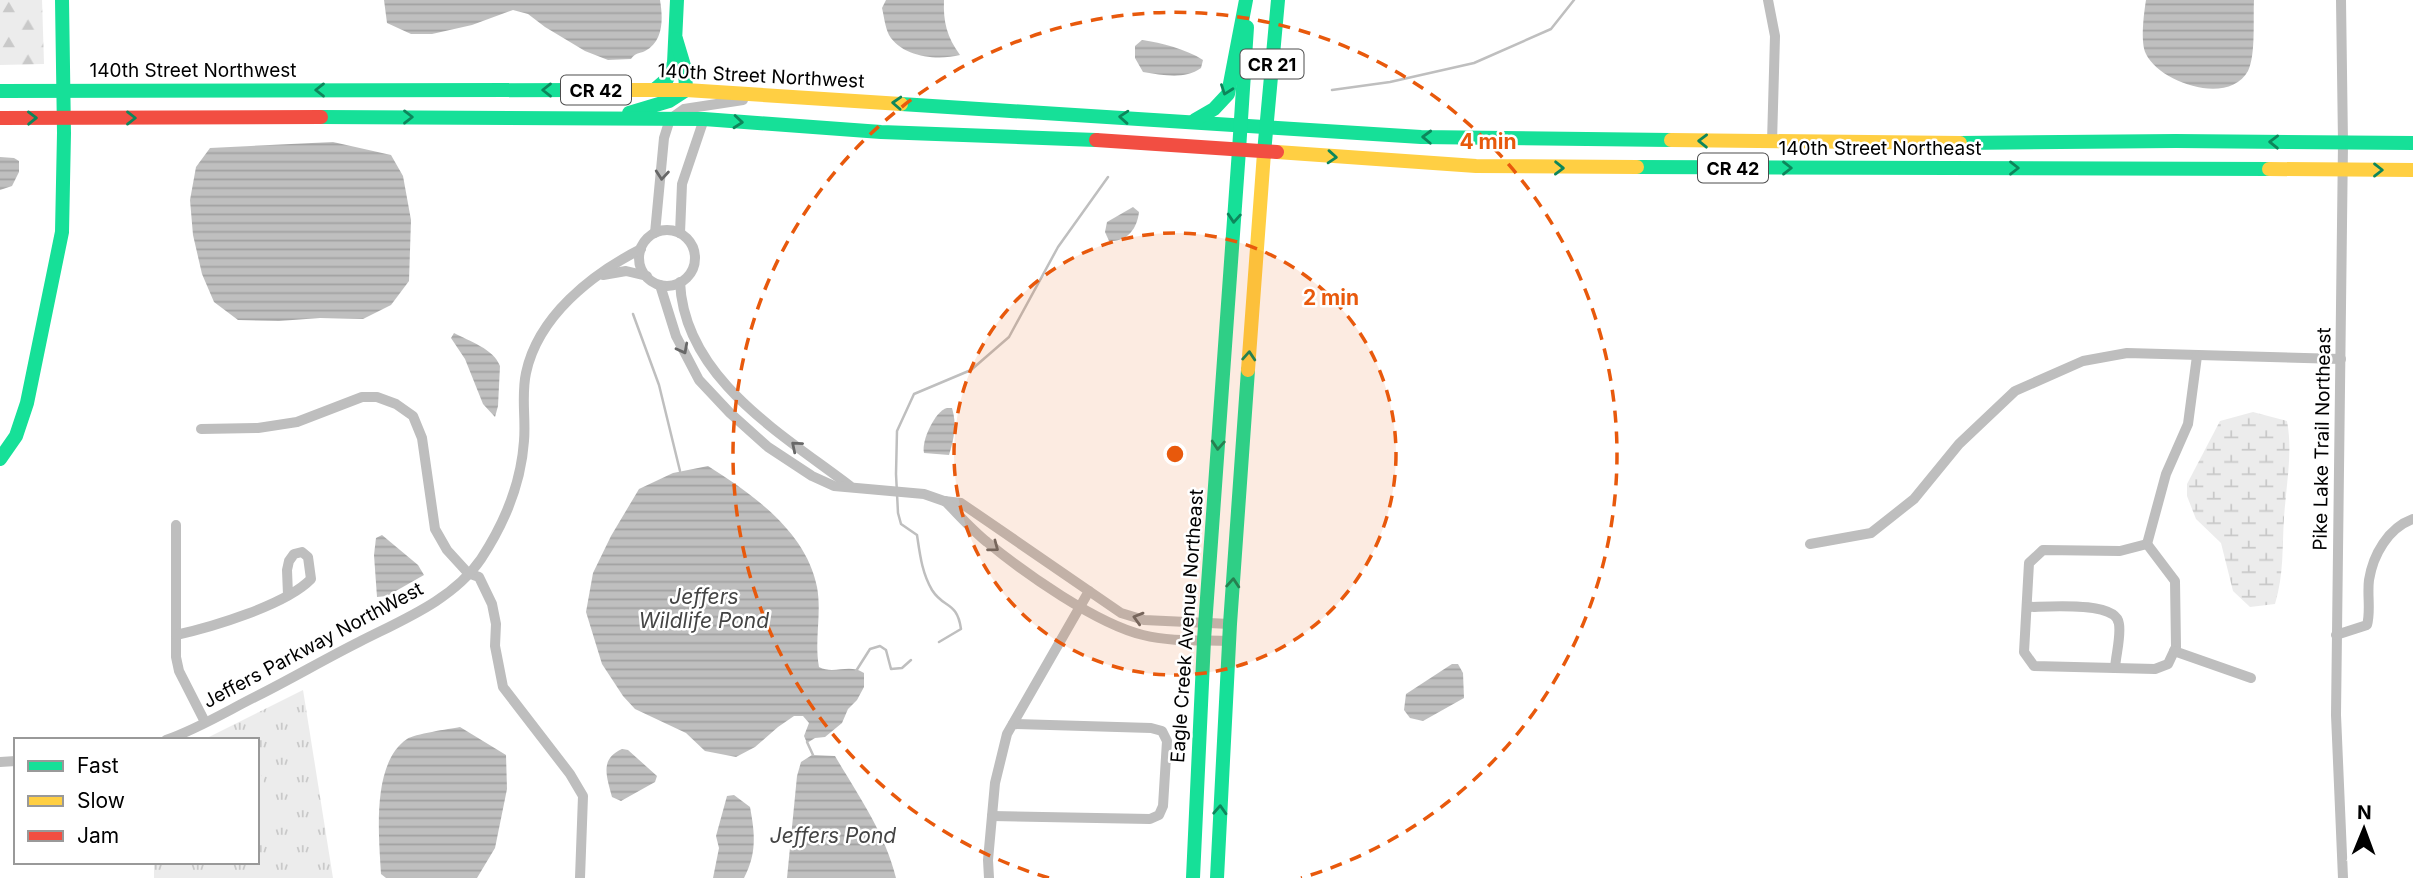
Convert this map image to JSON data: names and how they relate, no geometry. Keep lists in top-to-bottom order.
{
  "streets": {
    "main road": [
      "CR 21",
      "140th Street Northwest",
      "CR 42",
      "140th Street Northeast",
      "Eagle Creek Avenue Northeast"
    ],
    "street": ["Pike Lake Trail Northeast", "Jeffers Parkway NorthWest"]
  },
  "crossings": [
    ["CR 21", "140th Street Northwest"],
    ["CR 21", "CR 42"],
    ["CR 21", "140th Street Northeast"],
    ["CR 21", "Eagle Creek Avenue Northeast"],
    ["140th Street Northwest", "140th Street Northeast"],
    ["140th Street Northwest", "Eagle Creek Avenue Northeast"],
    ["CR 42", "140th Street Northeast"],
    ["CR 42", "Eagle Creek Avenue Northeast"],
    ["140th Street Northeast", "Pike Lake Trail Northeast"]
  ],
  "water": ["Jeffers Wildlife Pond", "Jeffers Pond"],
  "legend": ["Fast", "Slow", "Jam"],
  "north": "top",
  "rings": ["4 min", "2 min"]
}
